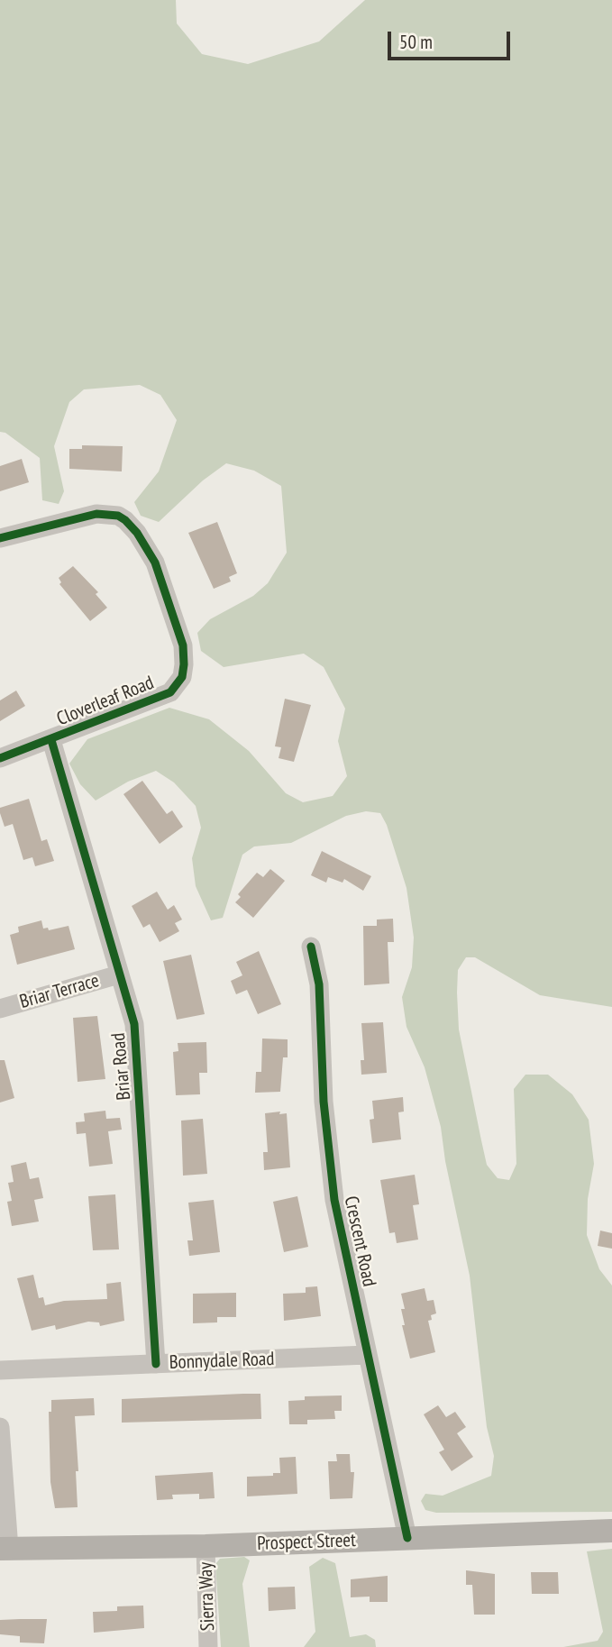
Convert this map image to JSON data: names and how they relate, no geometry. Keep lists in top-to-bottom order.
{
  "streets": {
    "main road": ["Prospect Street"],
    "street": [
      "Cloverleaf Road",
      "Briar Terrace",
      "Briar Road",
      "Crescent Road",
      "Bonnydale Road",
      "Sierra Way"
    ]
  },
  "crossings": [
    ["Cloverleaf Road", "Briar Road"],
    ["Briar Terrace", "Briar Road"],
    ["Briar Road", "Bonnydale Road"],
    ["Crescent Road", "Bonnydale Road"],
    ["Crescent Road", "Prospect Street"],
    ["Prospect Street", "Sierra Way"]
  ],
  "scale_bar": "50 m"
}
